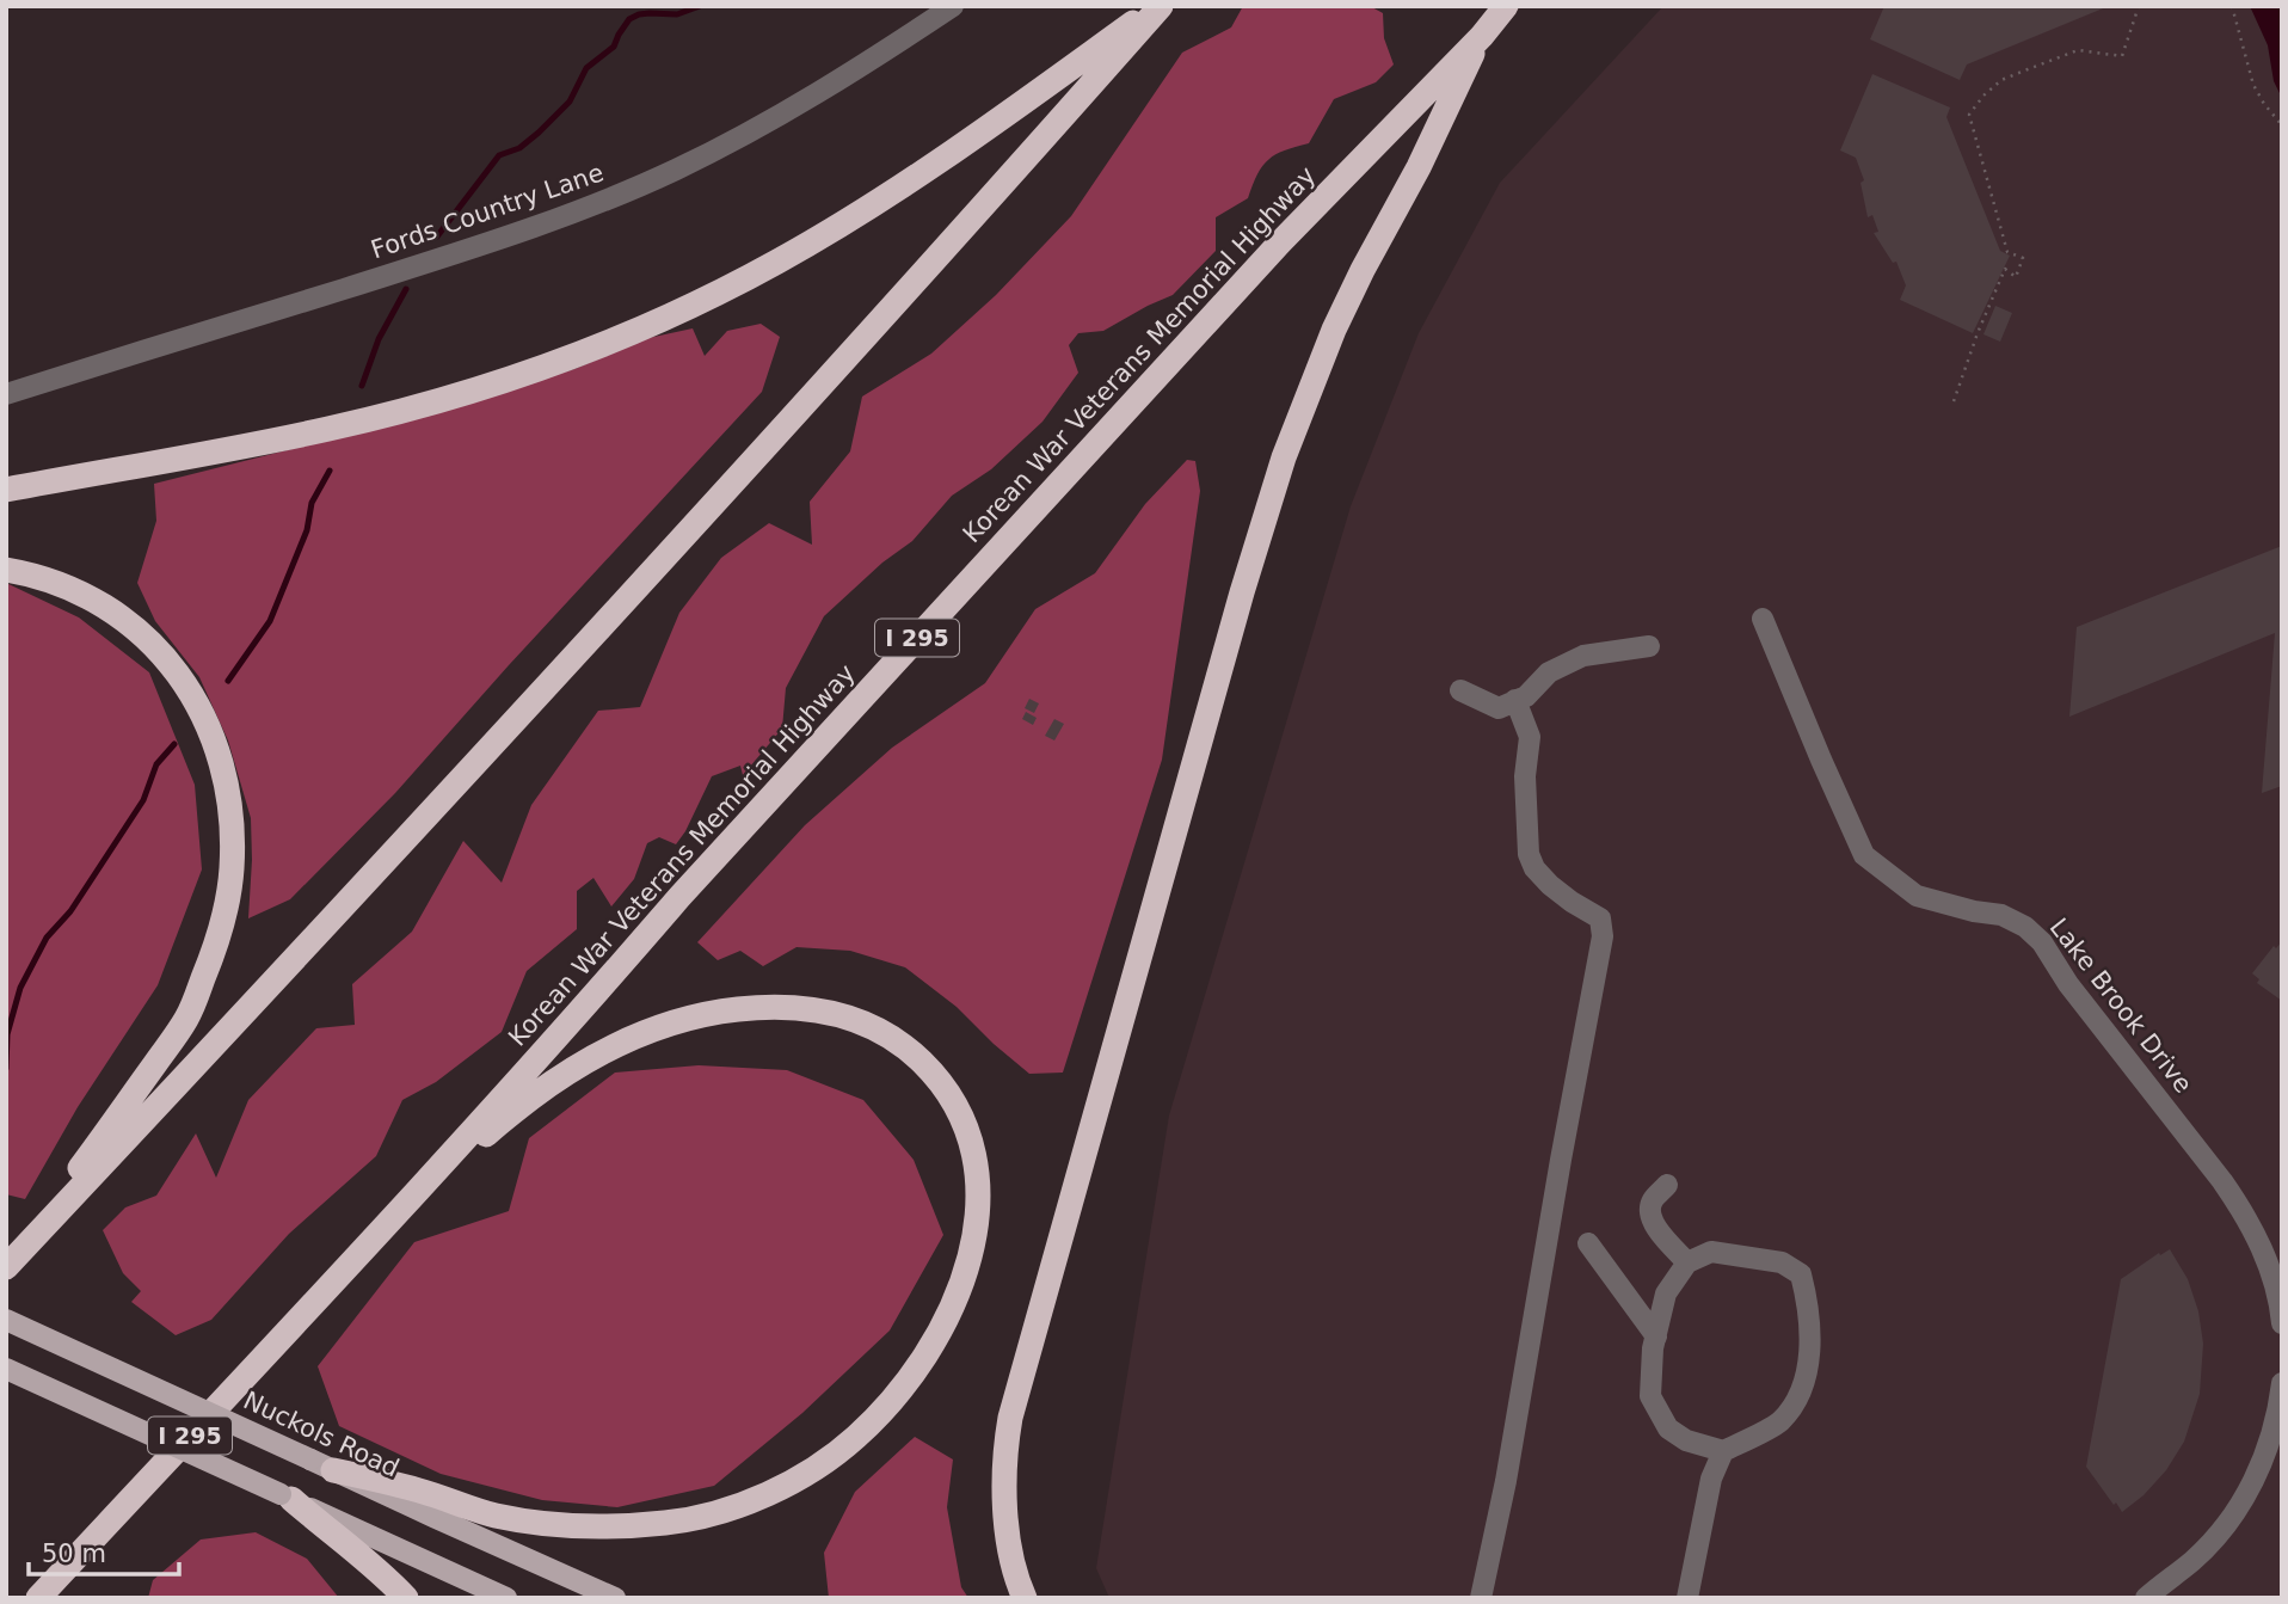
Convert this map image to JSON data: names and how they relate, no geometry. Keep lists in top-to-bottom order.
{
  "streets": {
    "highway": ["Korean War Veterans Memorial Highway", "I 295"],
    "main road": ["Nuckols Road"],
    "street": ["Fords Country Lane", "Lake Brook Drive"]
  },
  "scale_bar": "50 m"
}
